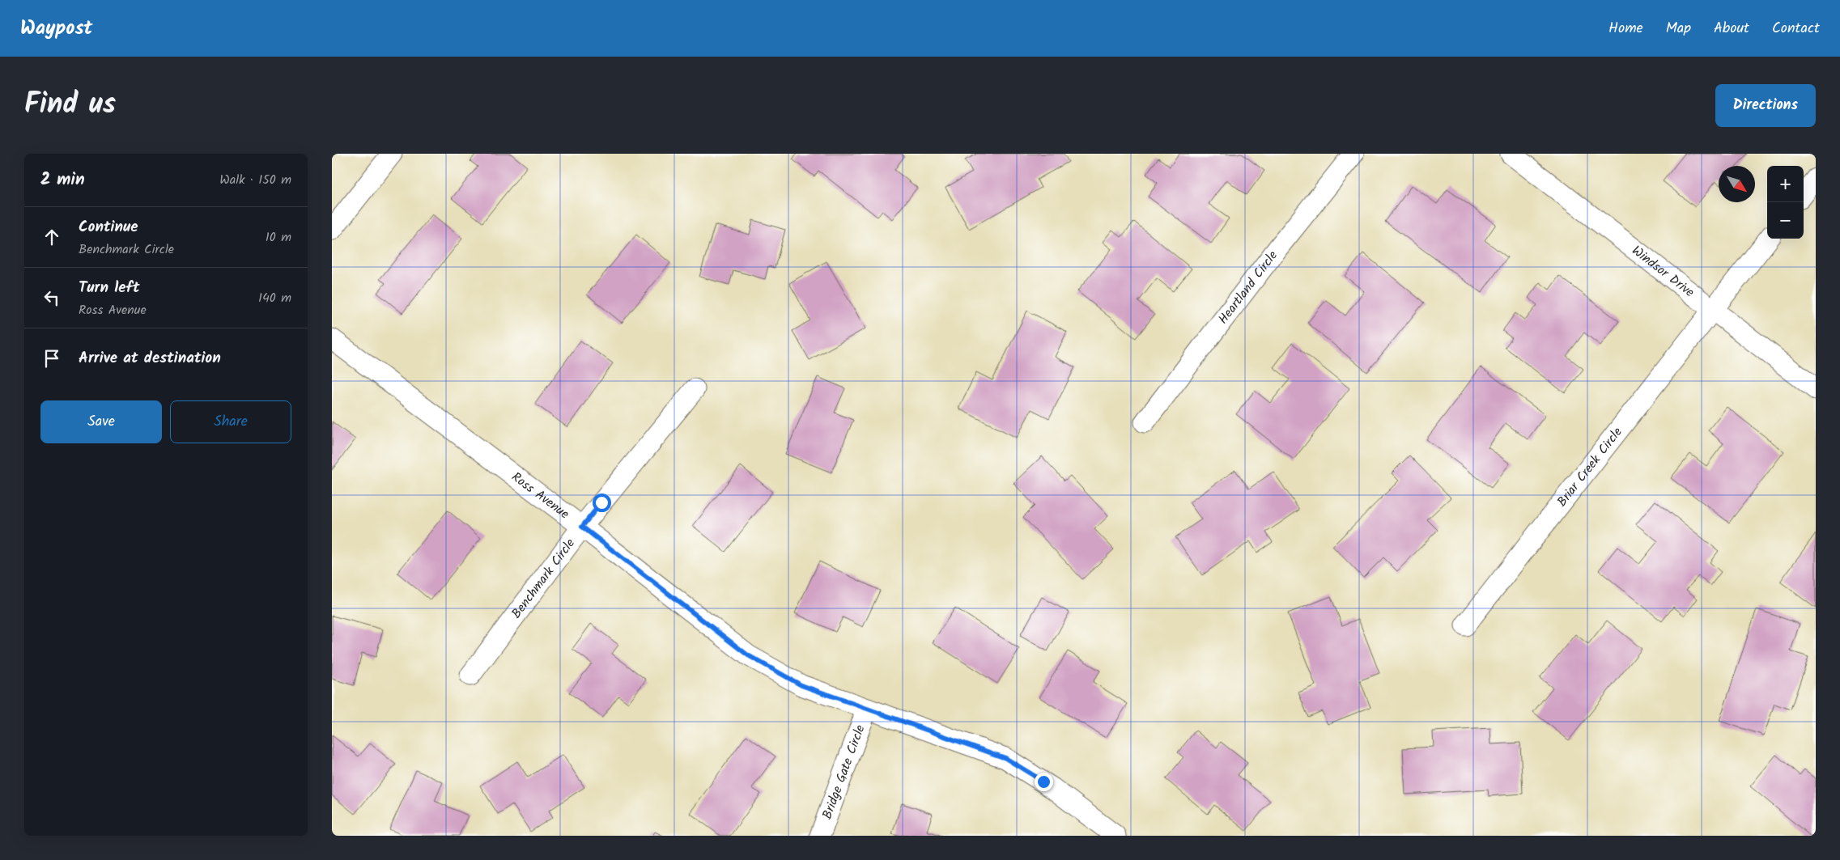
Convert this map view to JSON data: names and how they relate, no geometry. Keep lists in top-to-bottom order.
{
  "streets": {
    "street": [
      "Windsor Drive",
      "Heartland Circle",
      "Briar Creek Circle",
      "Ross Avenue",
      "Benchmark Circle",
      "Bridge Gate Circle"
    ]
  },
  "crossings": [
    ["Windsor Drive", "Briar Creek Circle"],
    ["Ross Avenue", "Benchmark Circle"],
    ["Ross Avenue", "Bridge Gate Circle"]
  ],
  "north": "bottom right",
  "page": {
    "header": "Waypost",
    "nav": [
      "Home",
      "Map",
      "About",
      "Contact"
    ],
    "title": "Find us",
    "buttons": [
      "Directions",
      ["Save", "Share"]
    ],
    "heading": ["2 min", "Walk · 150 m"],
    "map_buttons": ["+", "−"],
    "list": [
      ["Continue", "Benchmark Circle", "10 m"],
      ["Turn left", "Ross Avenue", "140 m"],
      "Arrive at destination"
    ]
  }
}
